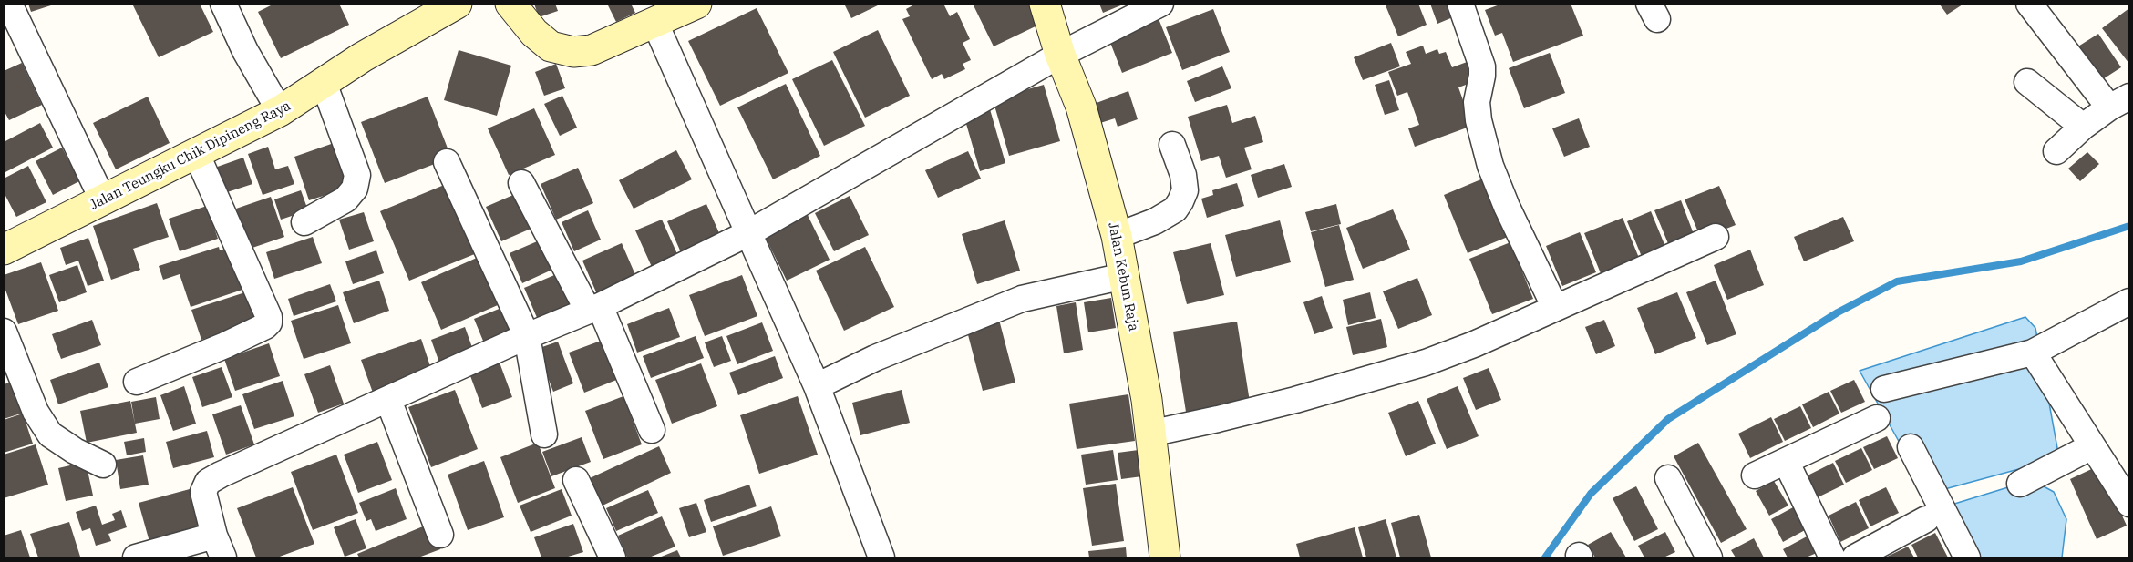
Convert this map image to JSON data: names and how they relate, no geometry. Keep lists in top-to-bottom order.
{
  "streets": {
    "street": ["Jalan Teungku Chik Dipineng Raya", "Jalan Kebun Raja"]
  }
}
